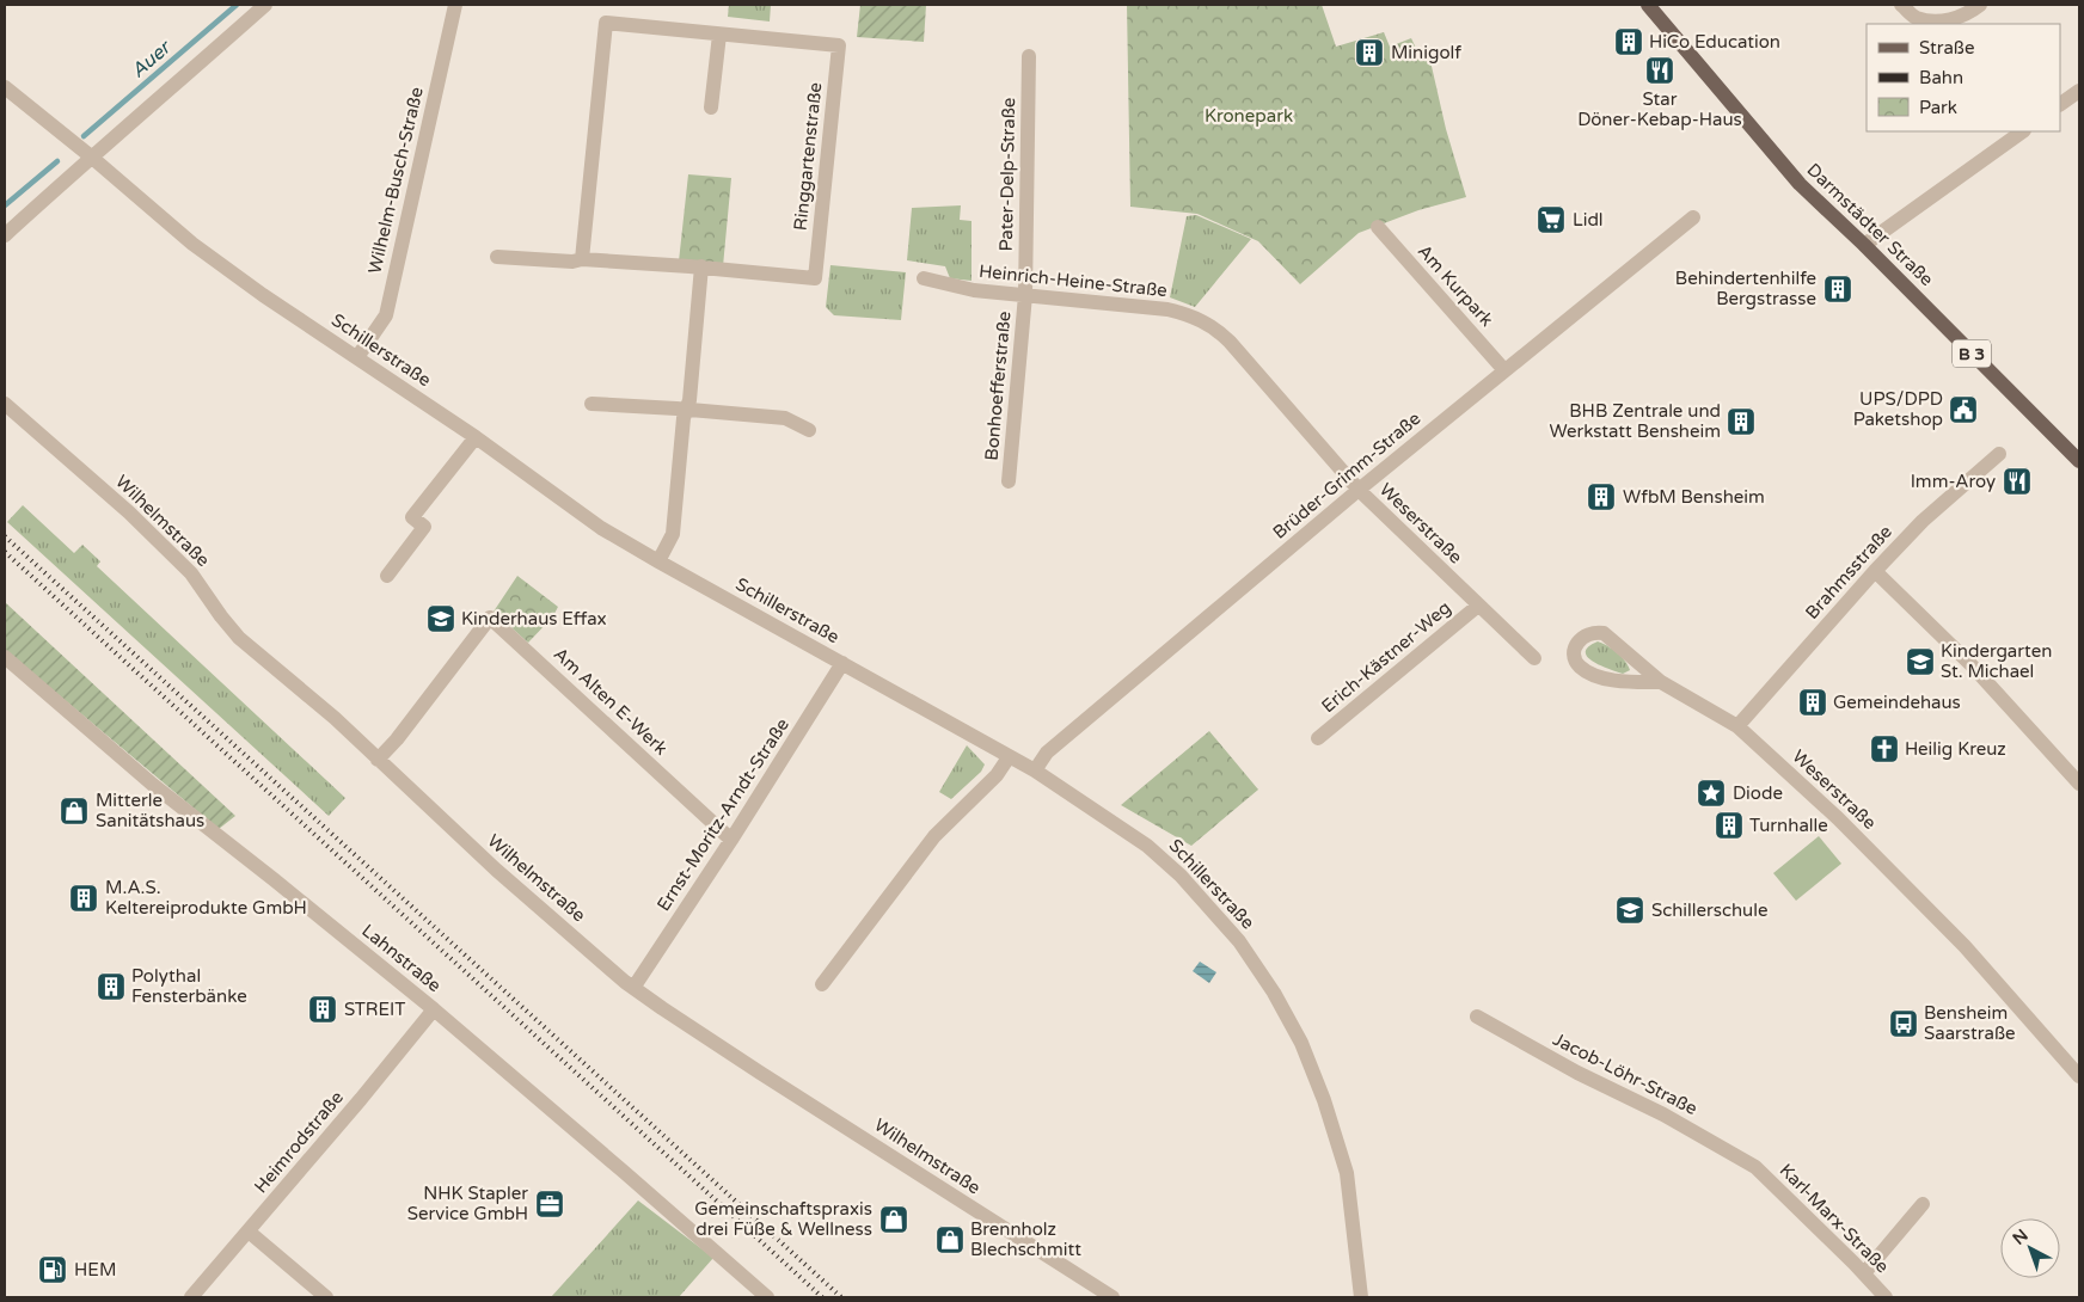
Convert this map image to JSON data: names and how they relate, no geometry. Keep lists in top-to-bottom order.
{
  "streets": {
    "main road": ["Darmstädter Straße", "B 3"],
    "street": [
      "Ringgartenstraße",
      "Pater-Delp-Straße",
      "Wilhelm-Busch-Straße",
      "Heinrich-Heine-Straße",
      "Am Kurpark",
      "Schillerstraße",
      "Bonhoefferstraße",
      "Brüder-Grimm-Straße",
      "Wilhelmstraße",
      "Weserstraße",
      "Brahmsstraße",
      "Erich-Kästner-Weg",
      "Am Alten E-Werk",
      "Ernst-Moritz-Arndt-Straße",
      "Lahnstraße",
      "Jacob-Löhr-Straße",
      "Heimrodstraße",
      "Karl-Marx-Straße"
    ]
  },
  "crossings": [
    ["Pater-Delp-Straße", "Heinrich-Heine-Straße"],
    ["Pater-Delp-Straße", "Bonhoefferstraße"],
    ["Wilhelm-Busch-Straße", "Schillerstraße"],
    ["Heinrich-Heine-Straße", "Bonhoefferstraße"],
    ["Heinrich-Heine-Straße", "Brüder-Grimm-Straße"],
    ["Heinrich-Heine-Straße", "Weserstraße"],
    ["Am Kurpark", "Brüder-Grimm-Straße"],
    ["Schillerstraße", "Brüder-Grimm-Straße"],
    ["Schillerstraße", "Ernst-Moritz-Arndt-Straße"],
    ["Brüder-Grimm-Straße", "Weserstraße"],
    ["Wilhelmstraße", "Am Alten E-Werk"],
    ["Wilhelmstraße", "Ernst-Moritz-Arndt-Straße"],
    ["Weserstraße", "Brahmsstraße"],
    ["Weserstraße", "Erich-Kästner-Weg"],
    ["Am Alten E-Werk", "Ernst-Moritz-Arndt-Straße"],
    ["Lahnstraße", "Heimrodstraße"],
    ["Jacob-Löhr-Straße", "Karl-Marx-Straße"]
  ],
  "water": ["Auer"],
  "parks": ["Kronepark"],
  "places": {
    "building": [
      "HiCo Education",
      "Minigolf",
      "Behindertenhilfe Bergstrasse",
      "BHB Zentrale und Werkstatt Bensheim",
      "WfbM Bensheim",
      "Gemeindehaus",
      "Turnhalle",
      "M.A.S. Keltereiprodukte GmbH",
      "Polythal Fensterbänke",
      "STREIT"
    ],
    "restaurant": ["Star Döner-Kebap-Haus", "Imm-Aroy"],
    "supermarket": ["Lidl"],
    "public building": ["UPS/DPD Paketshop"],
    "school or university": ["Kinderhaus Effax", "Kindergarten St. Michael", "Schillerschule"],
    "church": ["Heilig Kreuz"],
    "place": ["Diode"],
    "shop": ["Mitterle Sanitätshaus", "Gemeinschaftspraxis drei Füße & Wellness", "Brennholz Blechschmitt"],
    "bus stop": ["Bensheim Saarstraße"],
    "office": ["NHK Stapler Service GmbH"],
    "fuel station": ["HEM"]
  },
  "legend": ["Straße", "Bahn", "Park"],
  "north": "top left"
}
